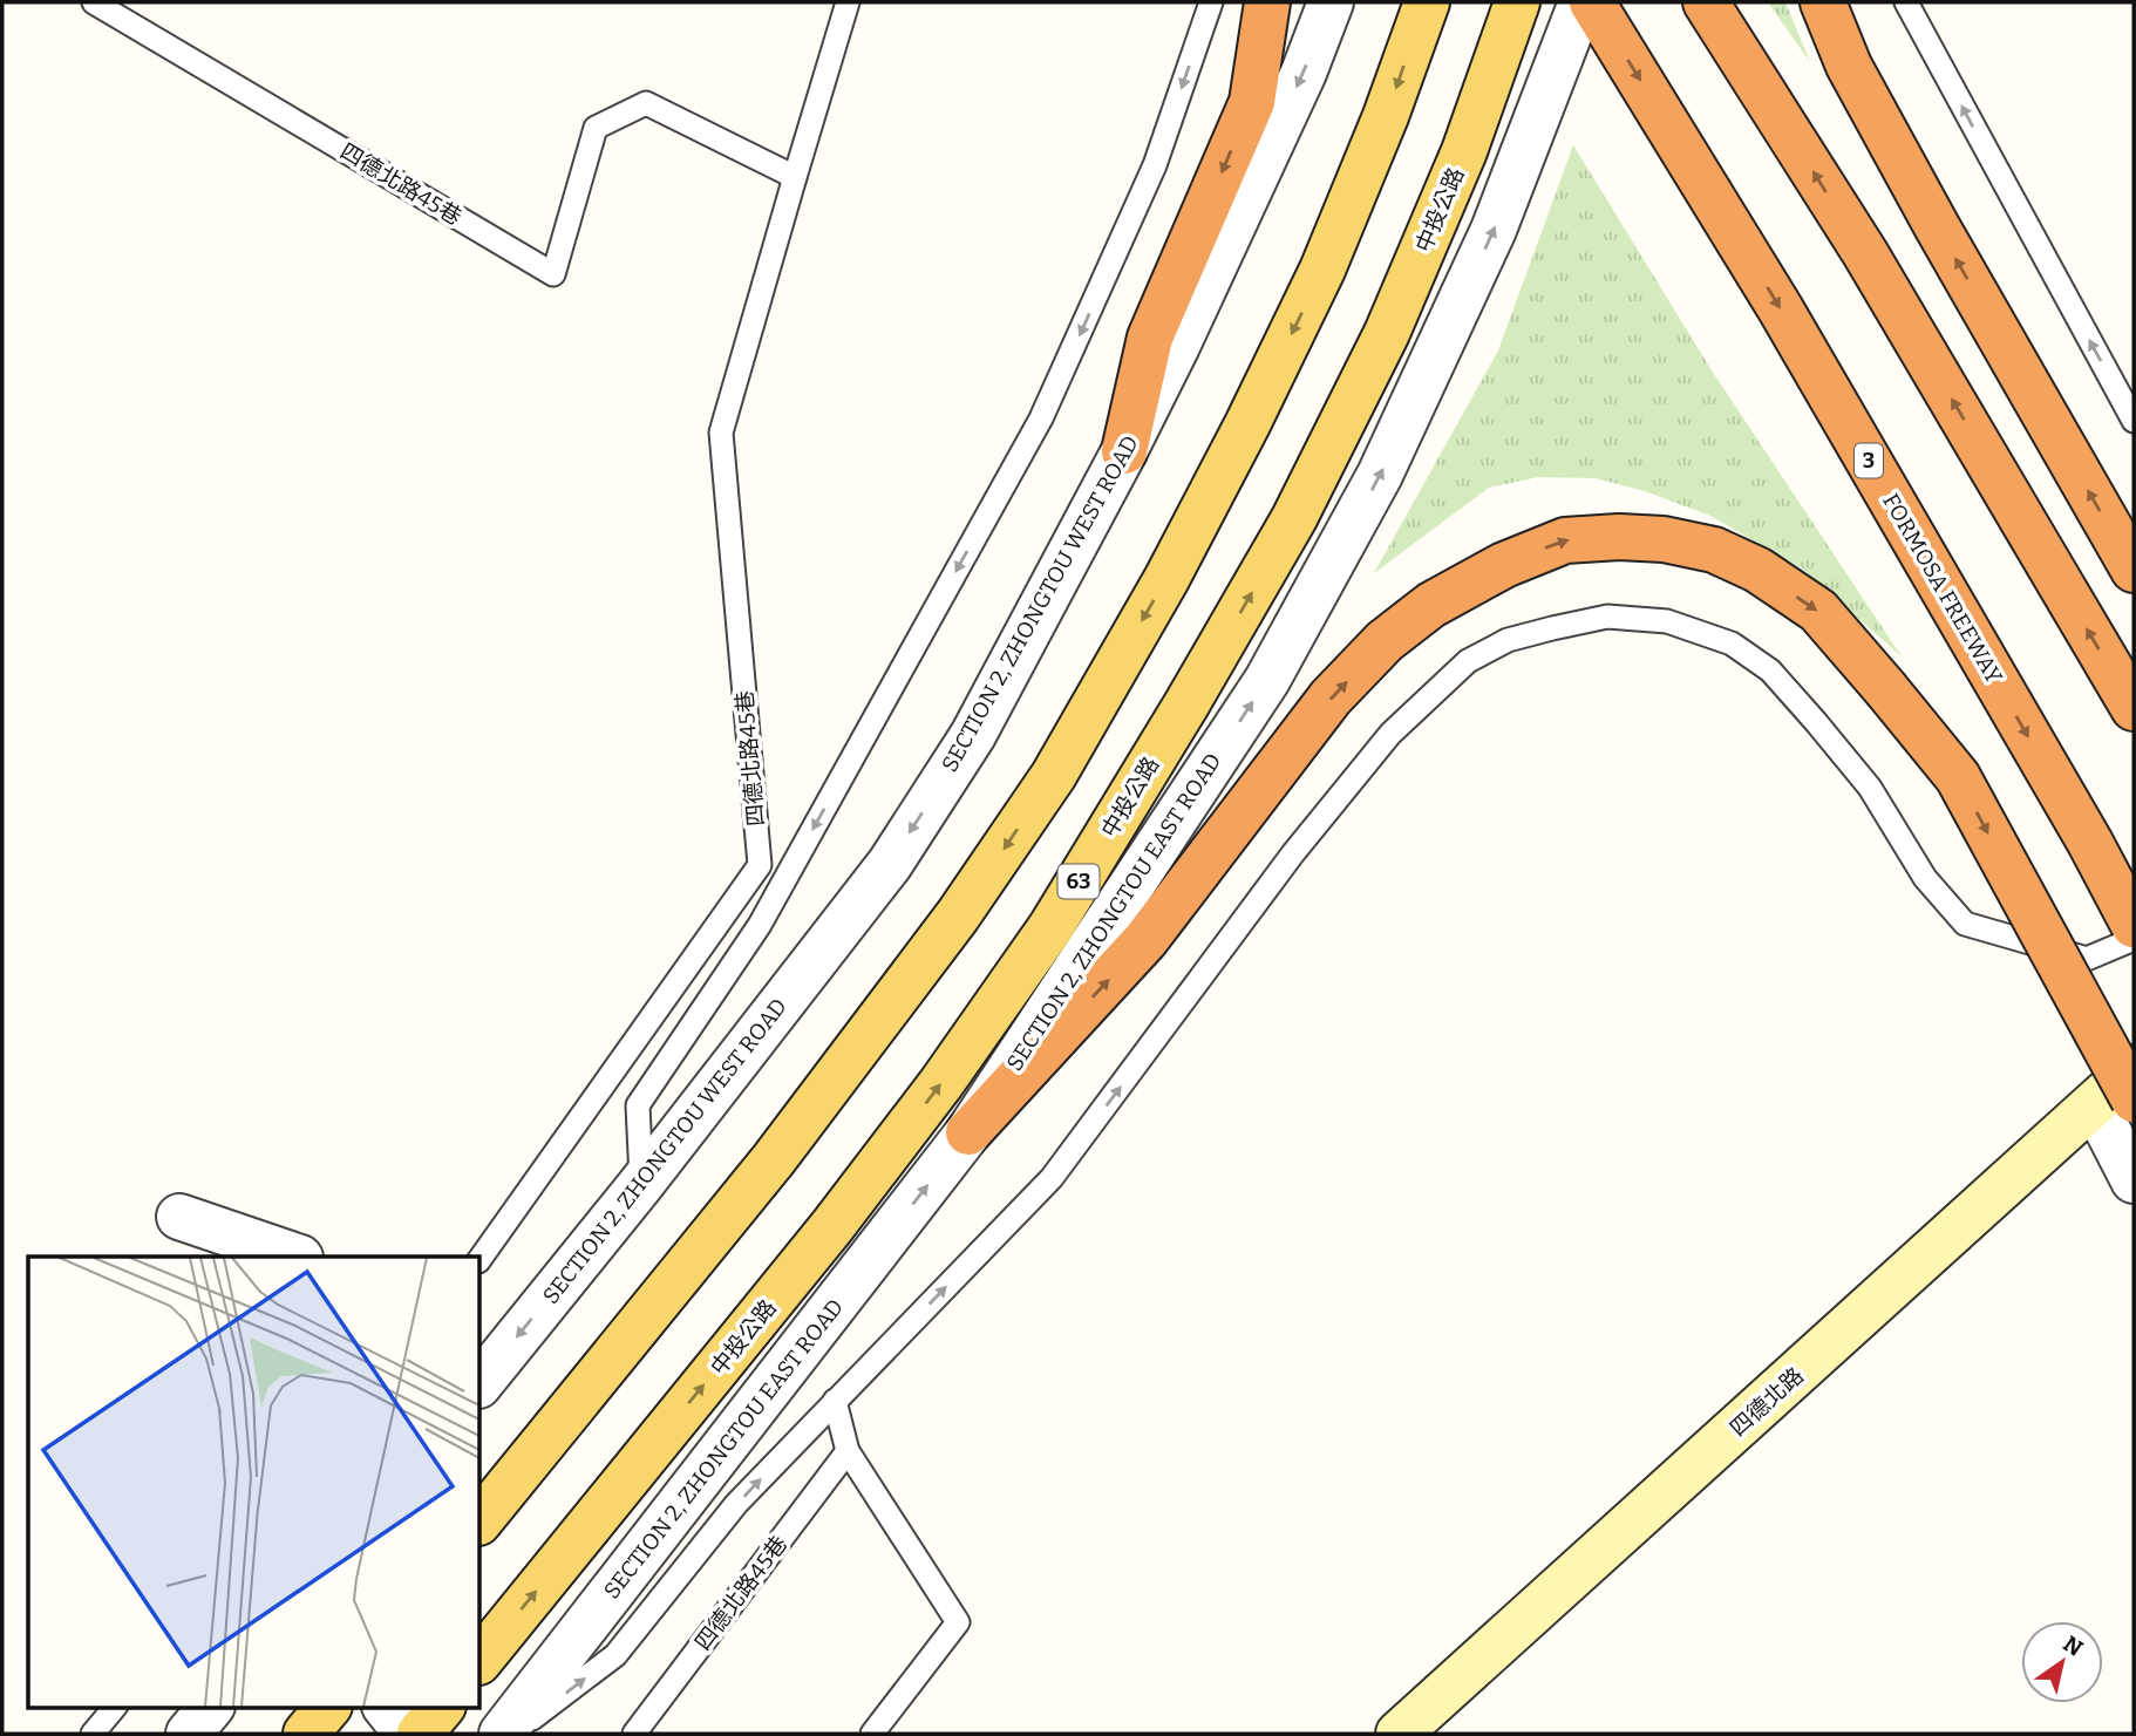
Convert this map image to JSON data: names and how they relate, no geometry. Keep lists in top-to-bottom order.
{
  "streets": {
    "highway": ["3", "FORMOSA FREEWAY"],
    "main road": ["中投公路", "63"],
    "street": ["SECTION 2, ZHONGTOU WEST ROAD", "SECTION 2, ZHONGTOU EAST ROAD", "四德北路"],
    "lane": ["四德北路45巷"]
  },
  "one_way": ["SECTION 2, ZHONGTOU WEST ROAD", "SECTION 2, ZHONGTOU EAST ROAD"],
  "north": "top right"
}
